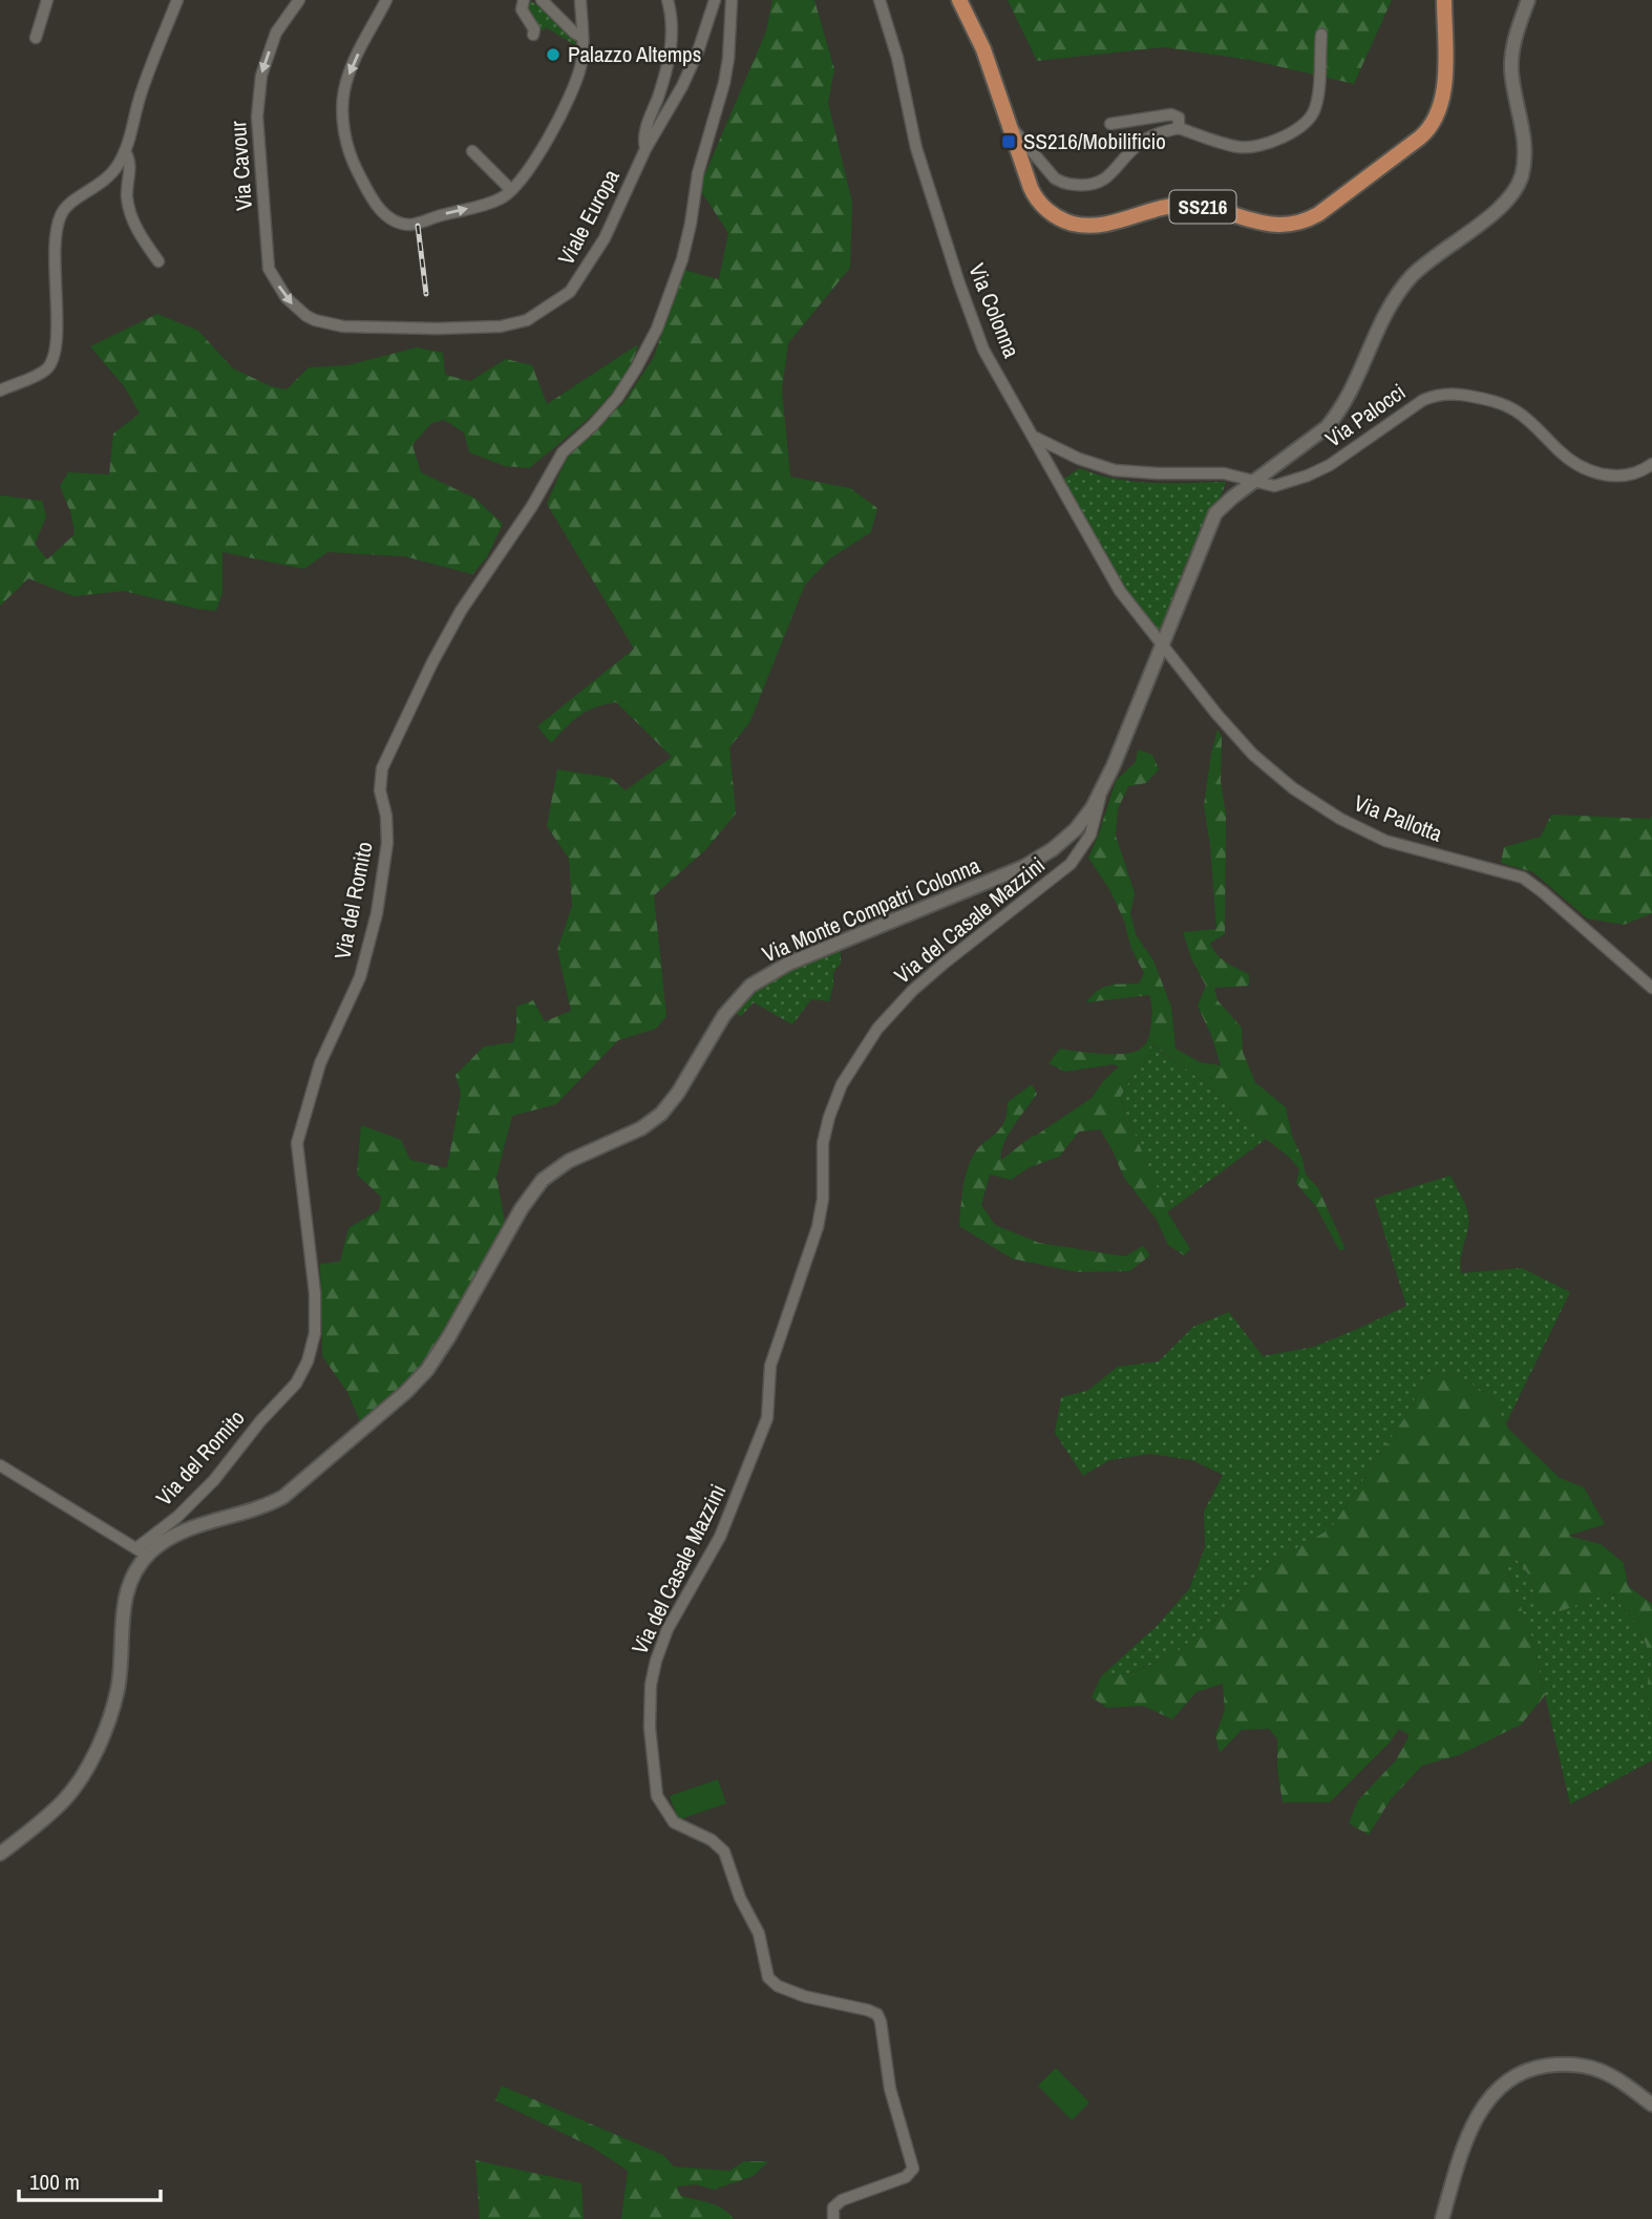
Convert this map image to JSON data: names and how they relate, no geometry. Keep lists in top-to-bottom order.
{
  "streets": {
    "main road": ["SS216"],
    "street": [
      "Via Cavour",
      "Viale Europa",
      "Via Colonna",
      "Via Palocci",
      "Via Pallotta",
      "Via del Romito",
      "Via Monte Compatri Colonna",
      "Via del Casale Mazzini"
    ]
  },
  "crossings": [
    ["Via Cavour", "Viale Europa"],
    ["Via Colonna", "Via Palocci"],
    ["Via Colonna", "Via Pallotta"],
    ["Via Colonna", "Via Monte Compatri Colonna"],
    ["Via Palocci", "Via Monte Compatri Colonna"],
    ["Via Pallotta", "Via Monte Compatri Colonna"],
    ["Via del Romito", "Via Monte Compatri Colonna"],
    ["Via Monte Compatri Colonna", "Via del Casale Mazzini"]
  ],
  "one_way": ["Via Cavour"],
  "places": {
    "other": ["Palazzo Altemps"],
    "transit": ["SS216/Mobilificio"]
  },
  "scale_bar": "100 m"
}
